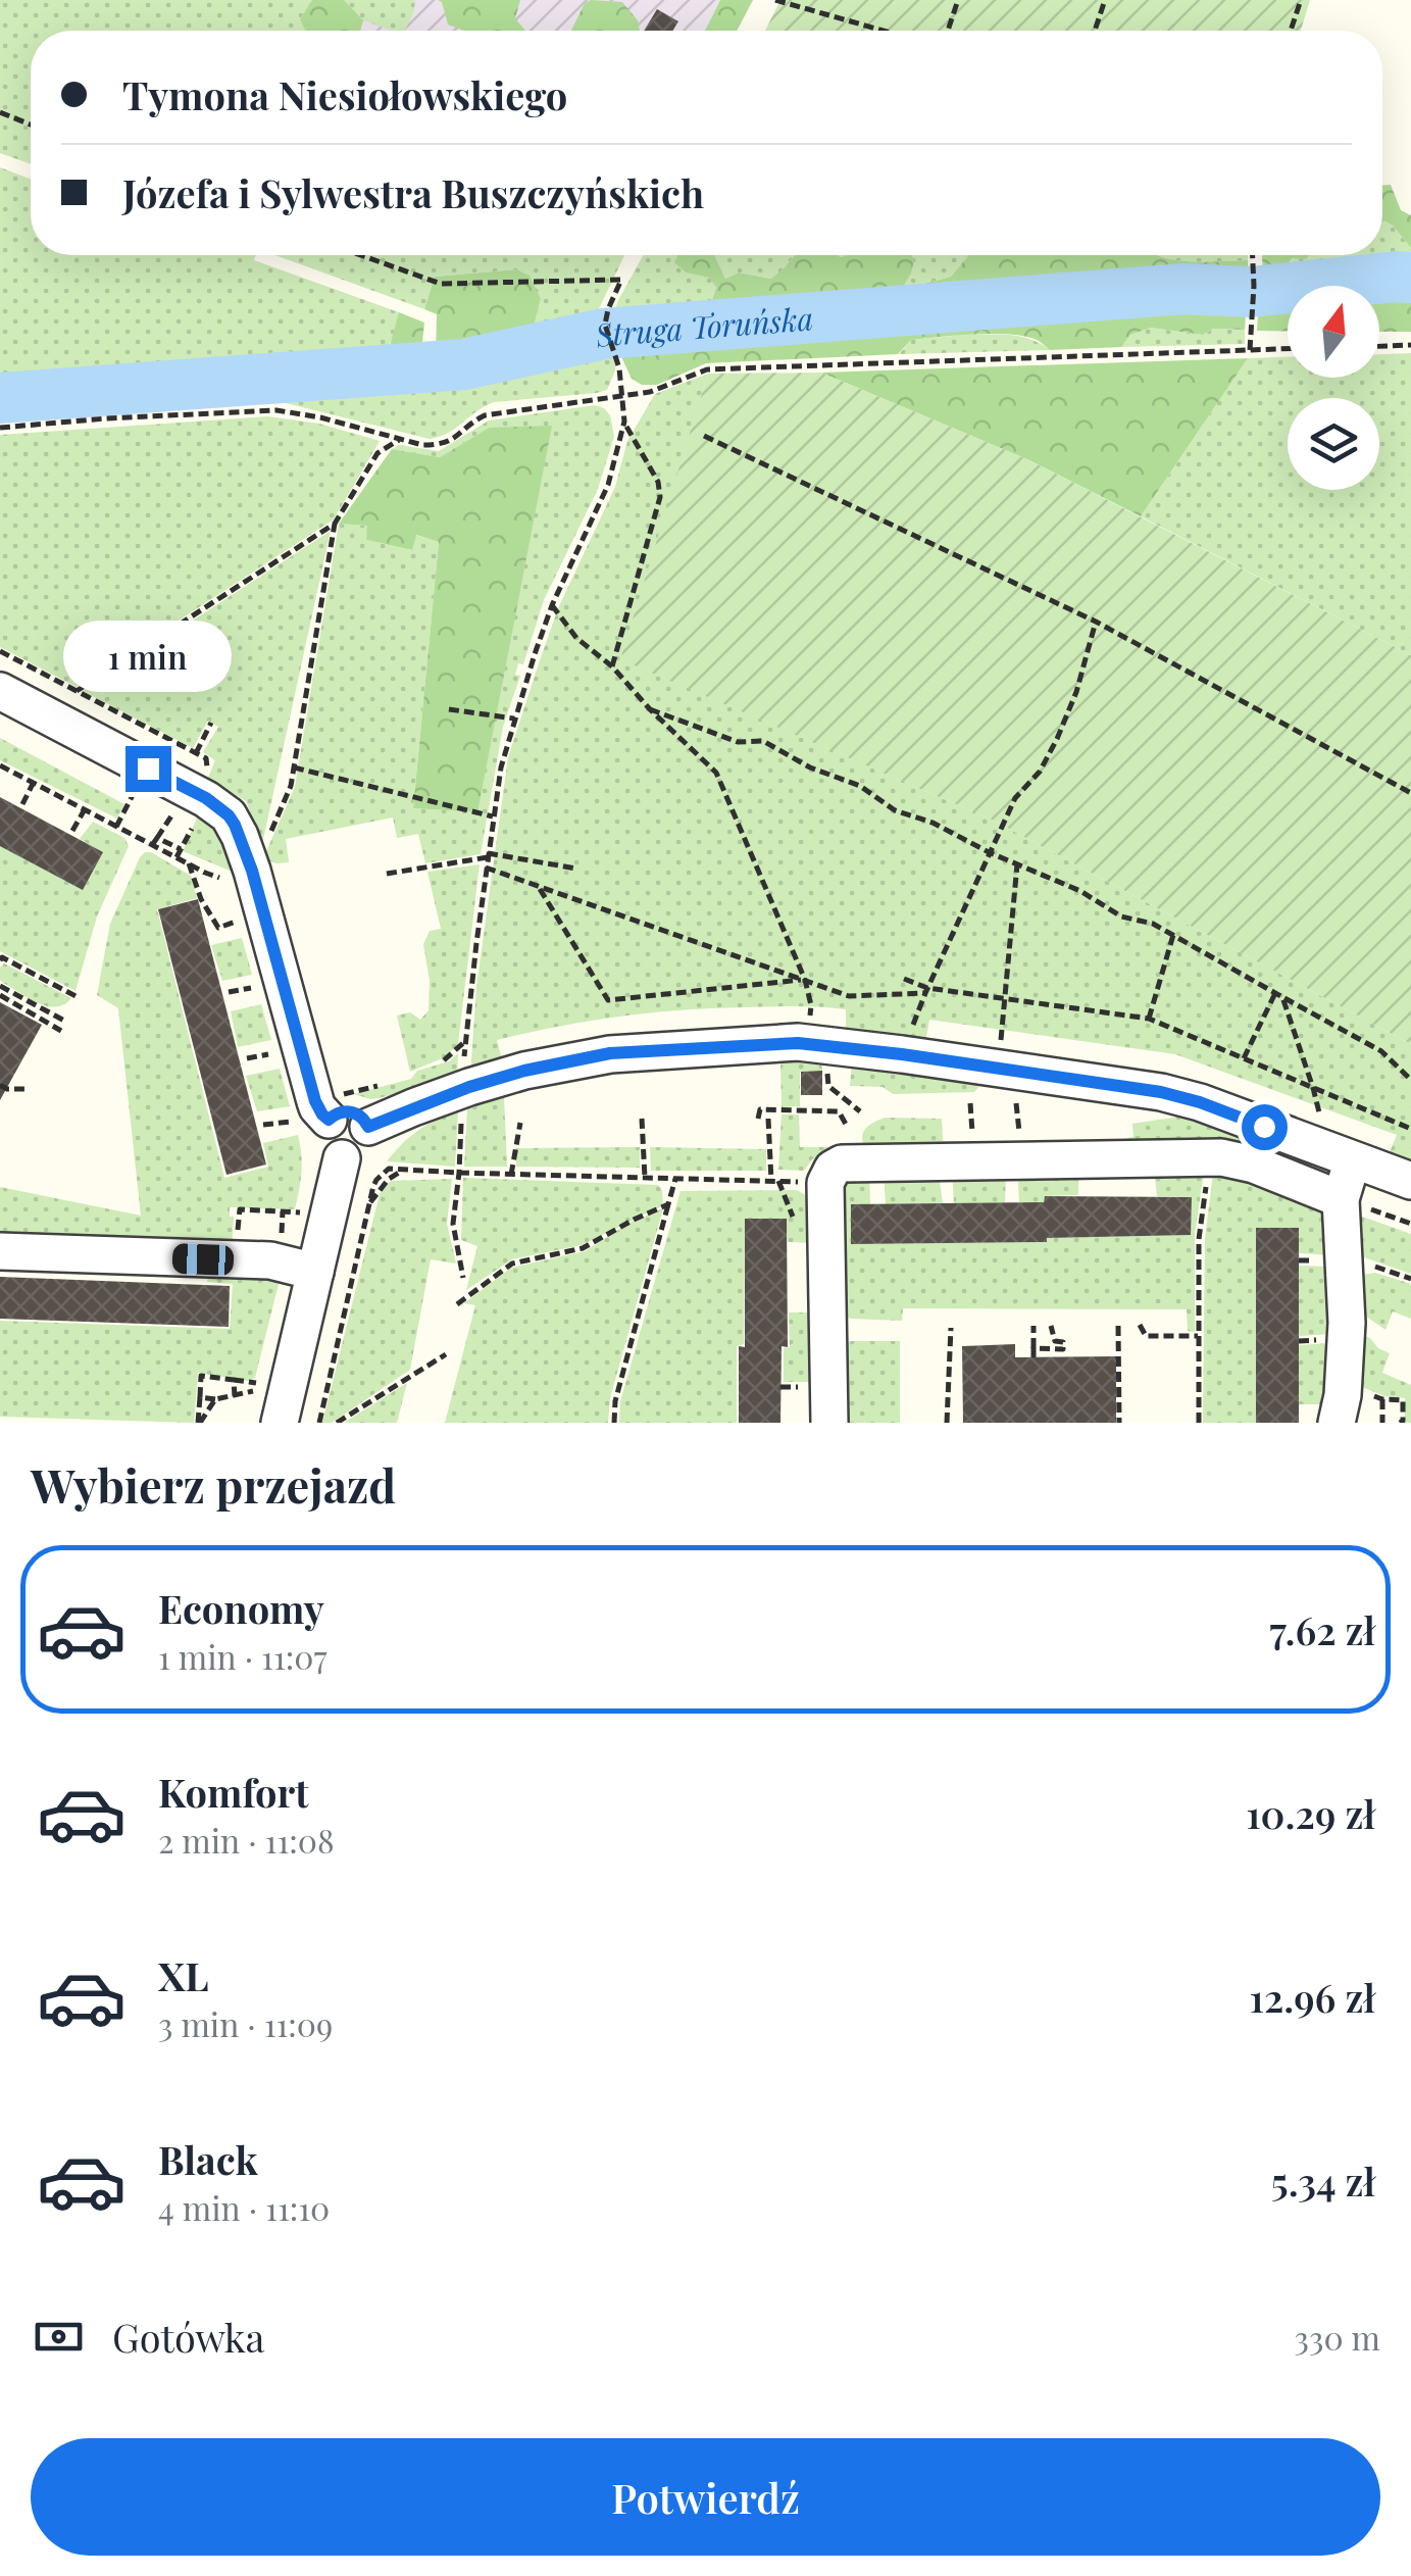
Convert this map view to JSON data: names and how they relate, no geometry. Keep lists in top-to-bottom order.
{
  "water": ["Struga Toruńska"],
  "north": "top",
  "page": {
    "banner": ["Tymona Niesiołowskiego", "Józefa i Sylwestra Buszczyńskich"],
    "bubble": "1 min",
    "heading": "Wybierz przejazd",
    "list": [
      {
        "name": "Economy",
        "note": "1 min · 11:07",
        "value": "7.62 zł"
      },
      {
        "name": "Komfort",
        "note": "2 min · 11:08",
        "value": "10.29 zł"
      },
      {
        "name": "XL",
        "note": "3 min · 11:09",
        "value": "12.96 zł"
      },
      {
        "name": "Black",
        "note": "4 min · 11:10",
        "value": "5.34 zł"
      }
    ],
    "pay": ["Gotówka", "330 m"],
    "buttons": "Potwierdź"
  }
}
